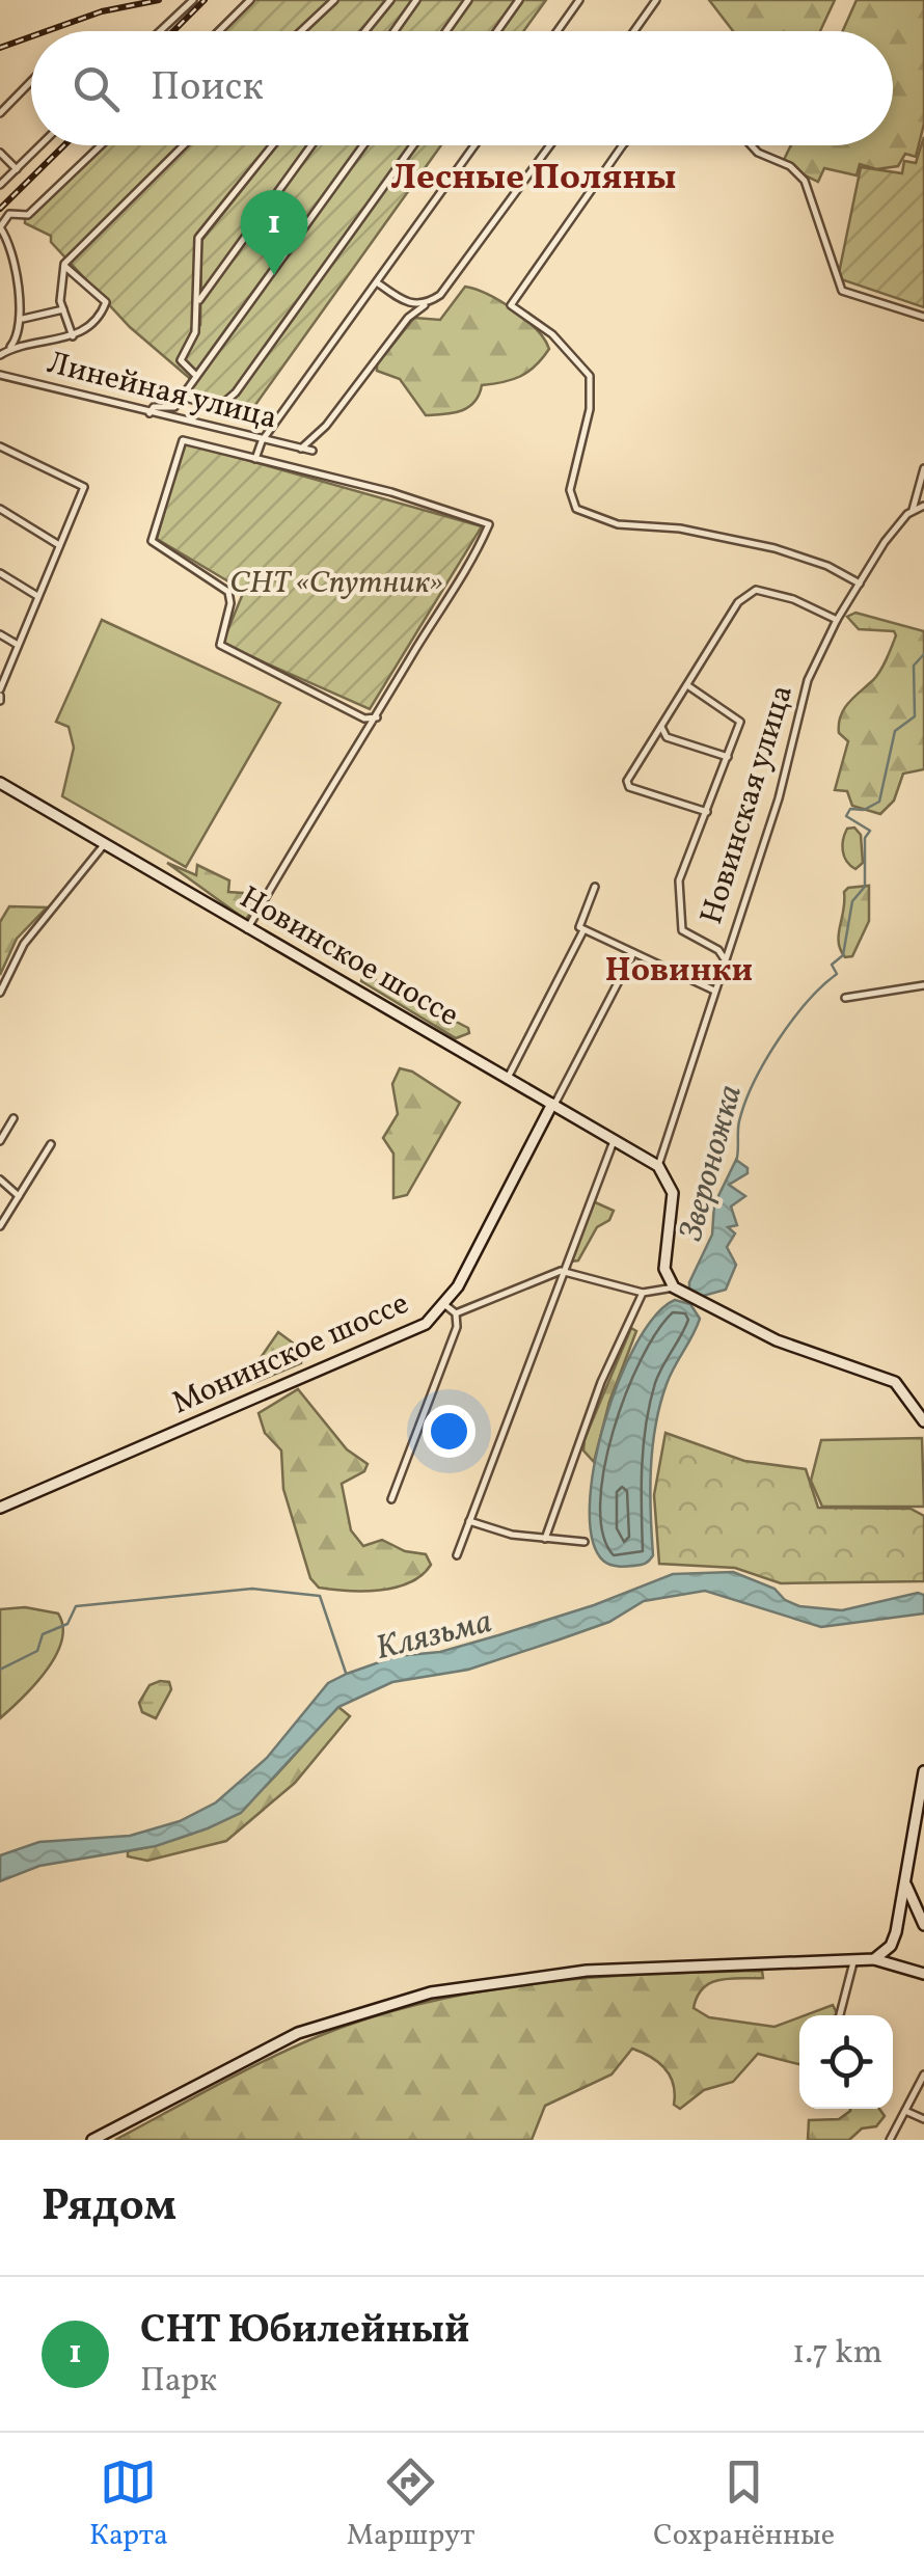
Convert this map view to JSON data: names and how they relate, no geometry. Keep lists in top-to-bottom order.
{
  "streets": {
    "main road": ["Новинское шоссе", "Монинское шоссе"],
    "street": ["Линейная улица", "Новинская улица"]
  },
  "crossings": [
    ["Новинская улица", "Новинское шоссе"],
    ["Новинское шоссе", "Монинское шоссе"]
  ],
  "districts": ["Лесные Поляны", "Новинки"],
  "water": ["Звероножка", "Клязьма"],
  "parks": ["СНТ «Спутник»"],
  "page": {
    "search": "Поиск",
    "pins": "1",
    "heading": "Рядом",
    "list": [
      {
        "mark": "1",
        "name": "СНТ Юбилейный",
        "note": "Парк",
        "value": "1.7 km"
      }
    ],
    "nav": ["Карта", "Маршрут", "Сохранённые"]
  }
}
